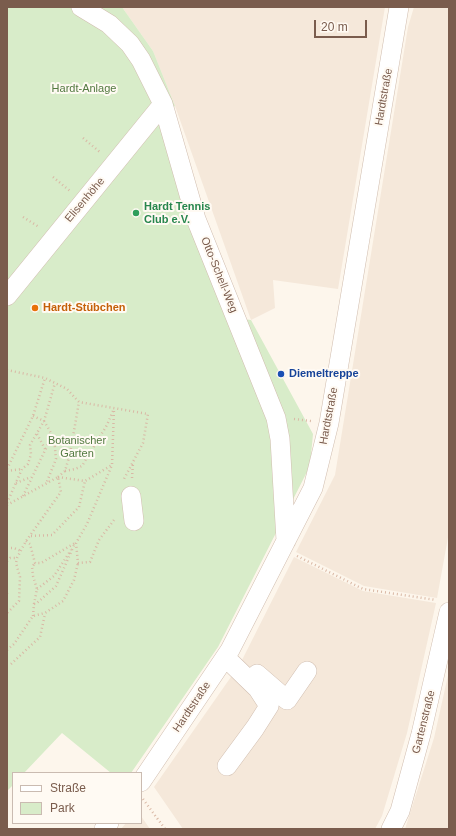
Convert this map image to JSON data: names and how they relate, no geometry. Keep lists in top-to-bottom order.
{
  "streets": {
    "street": [
      "Hardtstraße",
      "Elisenhöhe",
      "Otto-Schell-Weg",
      "Gartenstraße"
    ]
  },
  "crossings": [
    ["Hardtstraße", "Otto-Schell-Weg"],
    ["Elisenhöhe", "Otto-Schell-Weg"]
  ],
  "parks": ["Hardt-Anlage", "Botanischer Garten"],
  "places": ["Hardt Tennis Club e.V.", "Hardt-Stübchen", "Diemeltreppe"],
  "legend": ["Straße", "Park"],
  "scale_bar": "20 m"
}
